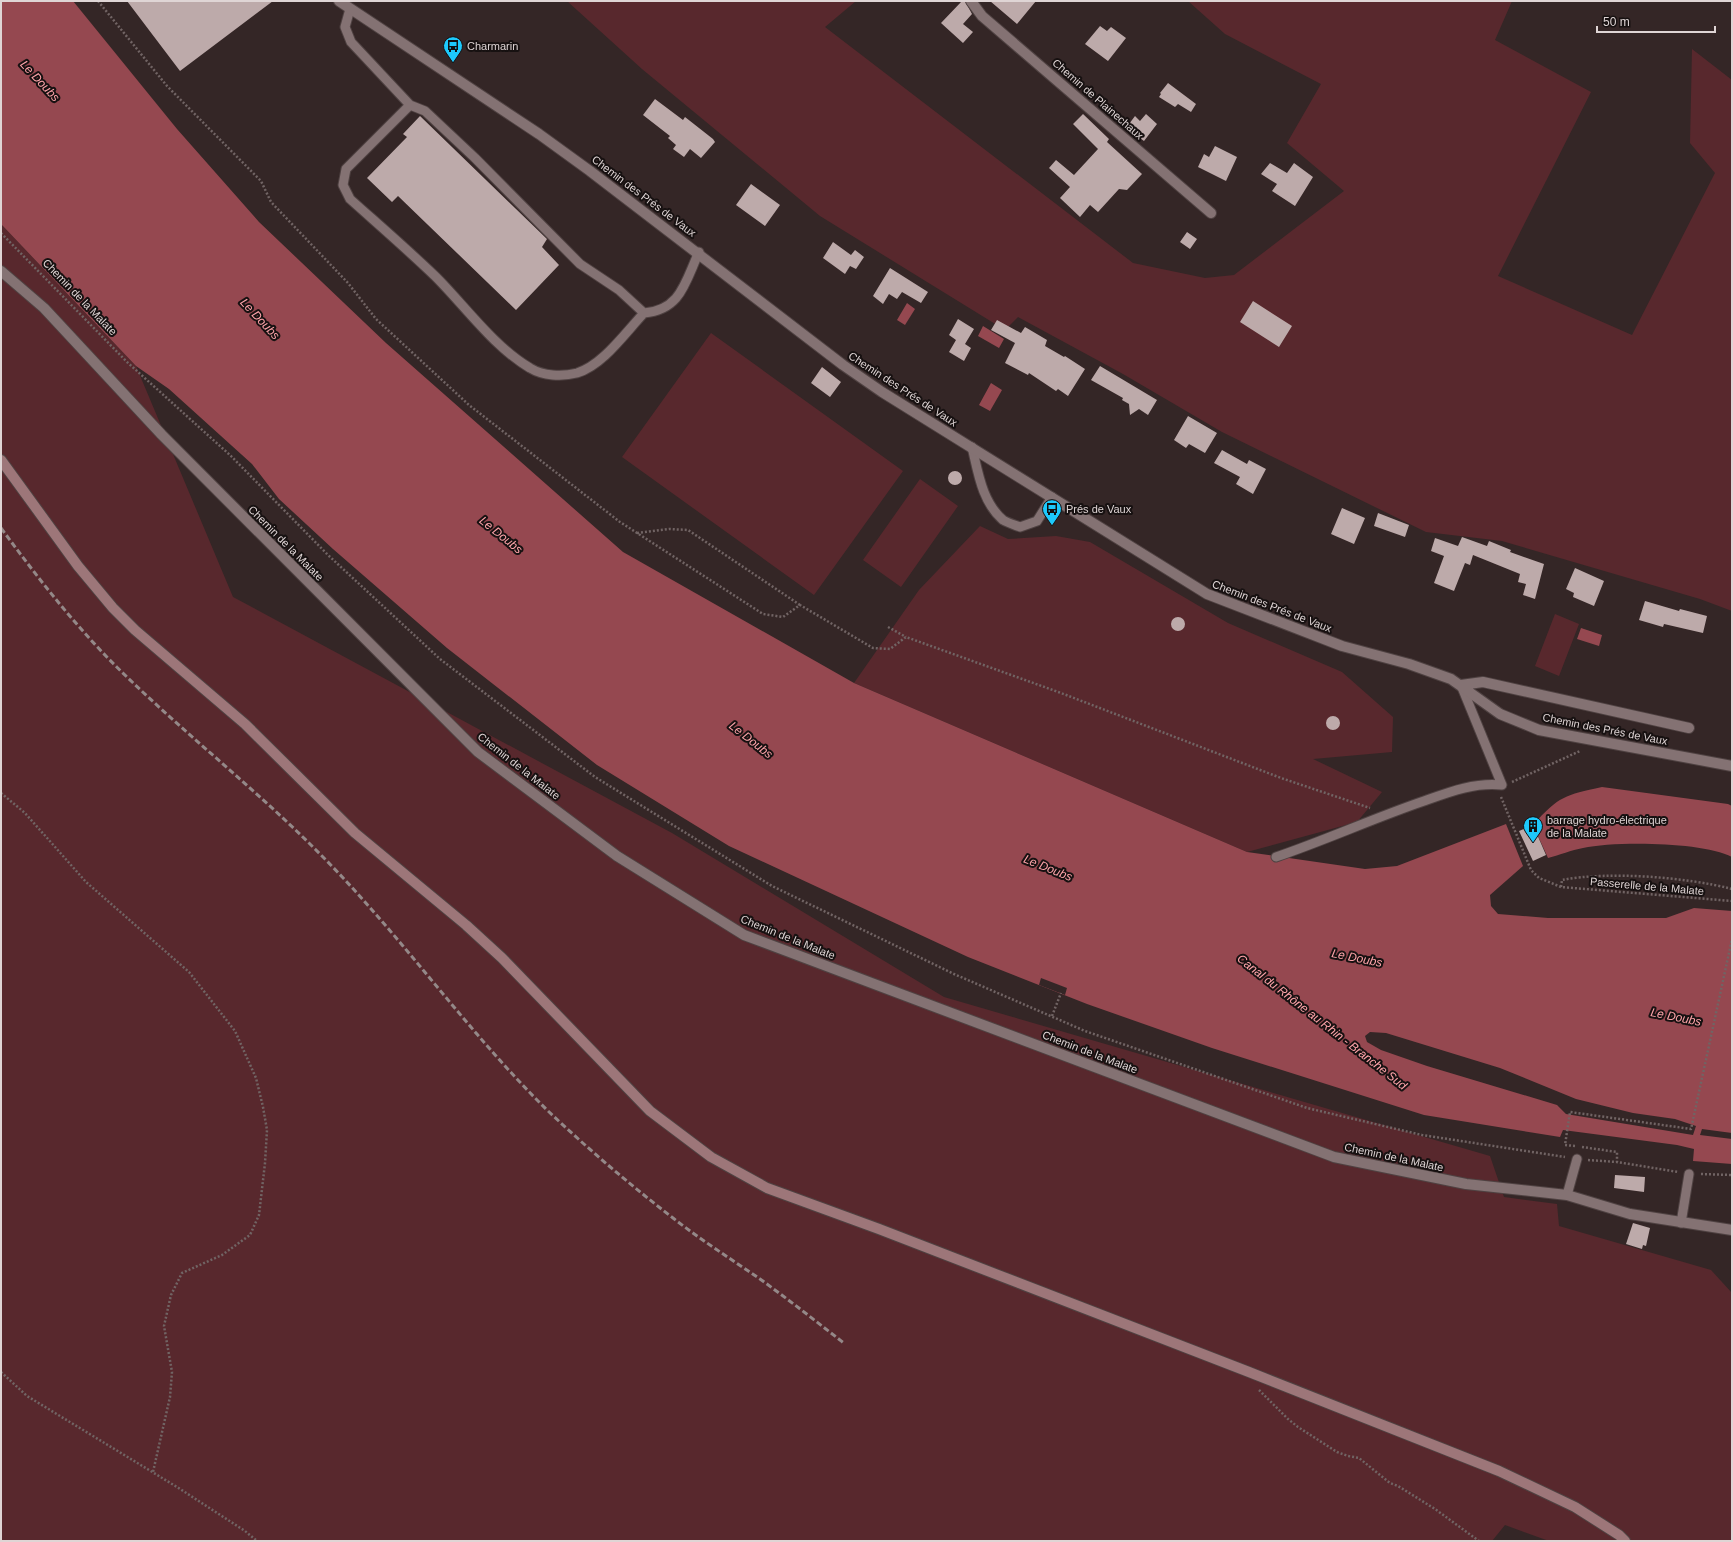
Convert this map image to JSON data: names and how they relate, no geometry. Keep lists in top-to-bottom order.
{
  "streets": {
    "street": ["Chemin de Plainechaux", "Chemin des Prés de Vaux", "Chemin de la Malate"],
    "path": ["Passerelle de la Malate"]
  },
  "water": ["Le Doubs", "Canal du Rhône au Rhin - Branche Sud"],
  "places": {
    "bus stop": ["Charmarin", "Prés de Vaux"],
    "building": ["barrage hydro-électrique de la Malate"]
  },
  "scale_bar": "50 m"
}
